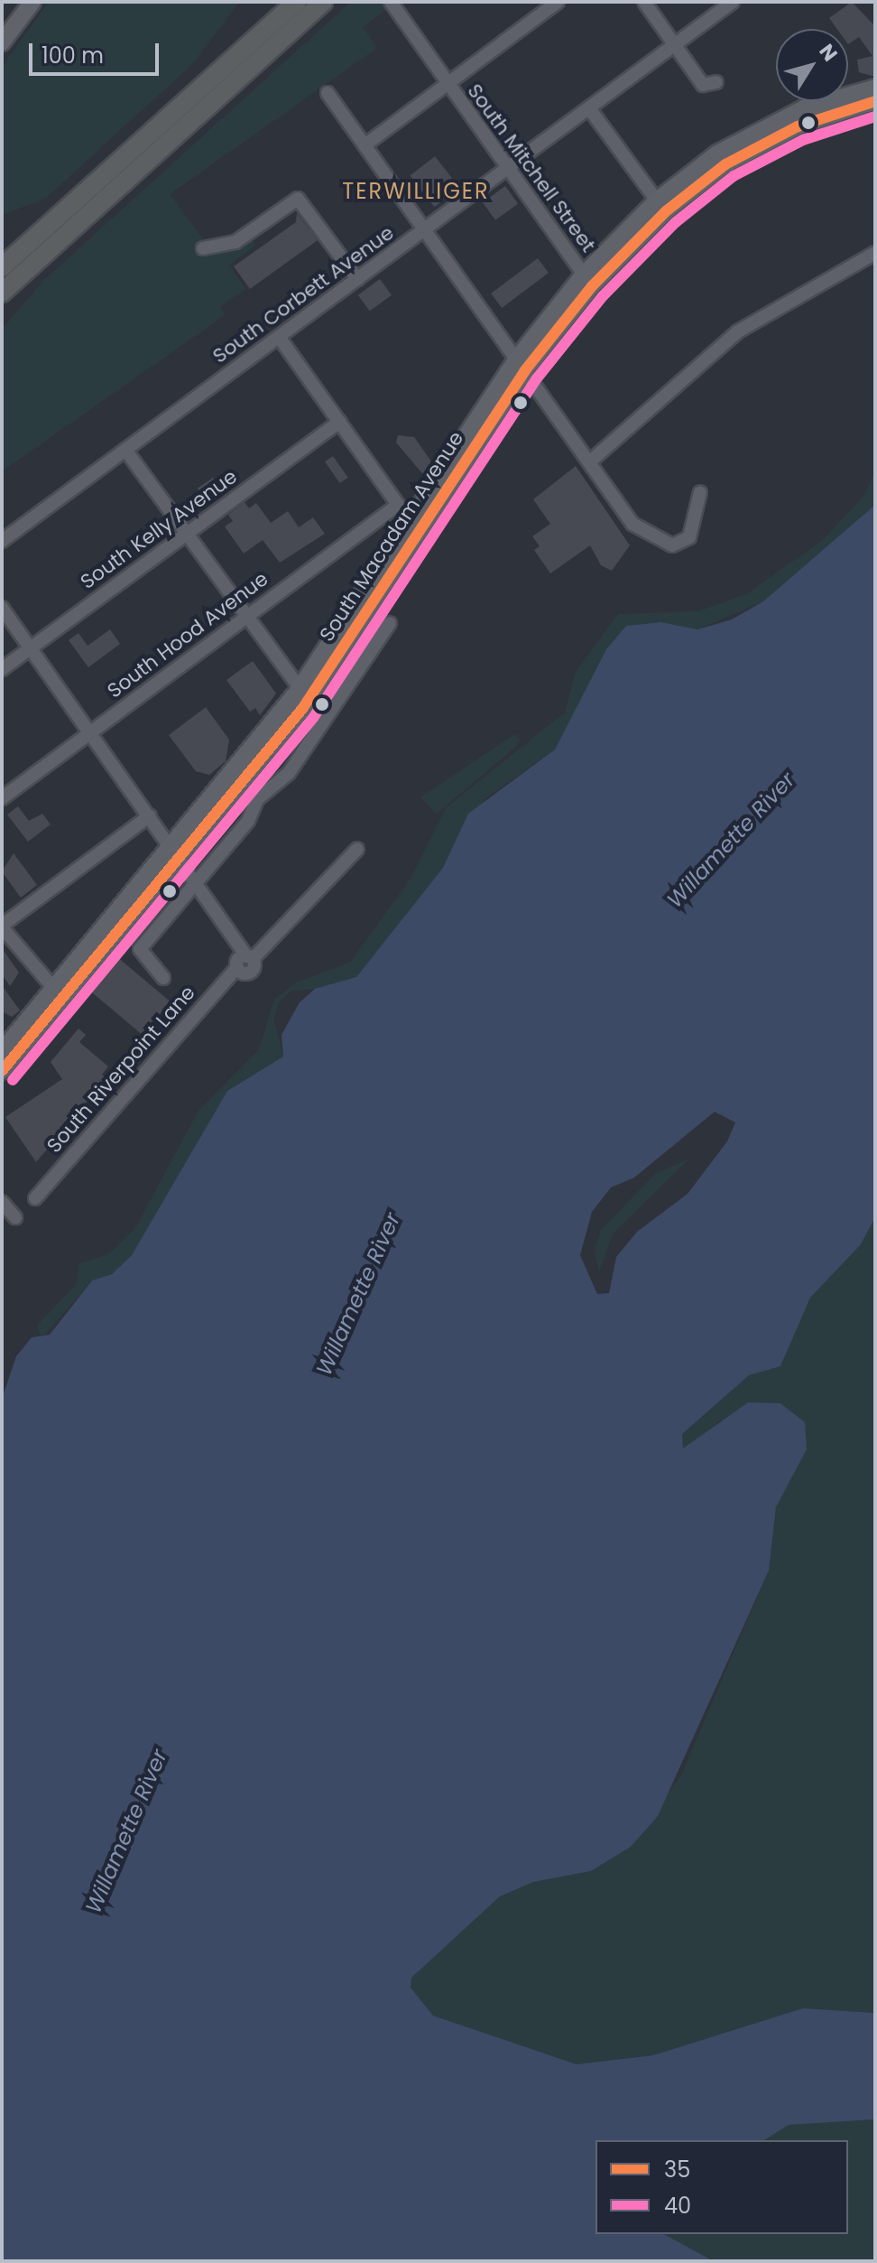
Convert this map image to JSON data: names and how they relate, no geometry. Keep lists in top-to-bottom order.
{
  "streets": {
    "main road": ["South Macadam Avenue"],
    "street": [
      "South Mitchell Street",
      "South Corbett Avenue",
      "South Kelly Avenue",
      "South Hood Avenue",
      "South Riverpoint Lane"
    ]
  },
  "crossings": [
    ["South Mitchell Street", "South Corbett Avenue"],
    ["South Mitchell Street", "South Macadam Avenue"]
  ],
  "districts": ["TERWILLIGER"],
  "water": ["Willamette River"],
  "lines": ["transit line 35", "transit line 40"],
  "legend": ["35", "40"],
  "scale_bar": "100 m",
  "north": "top right"
}
